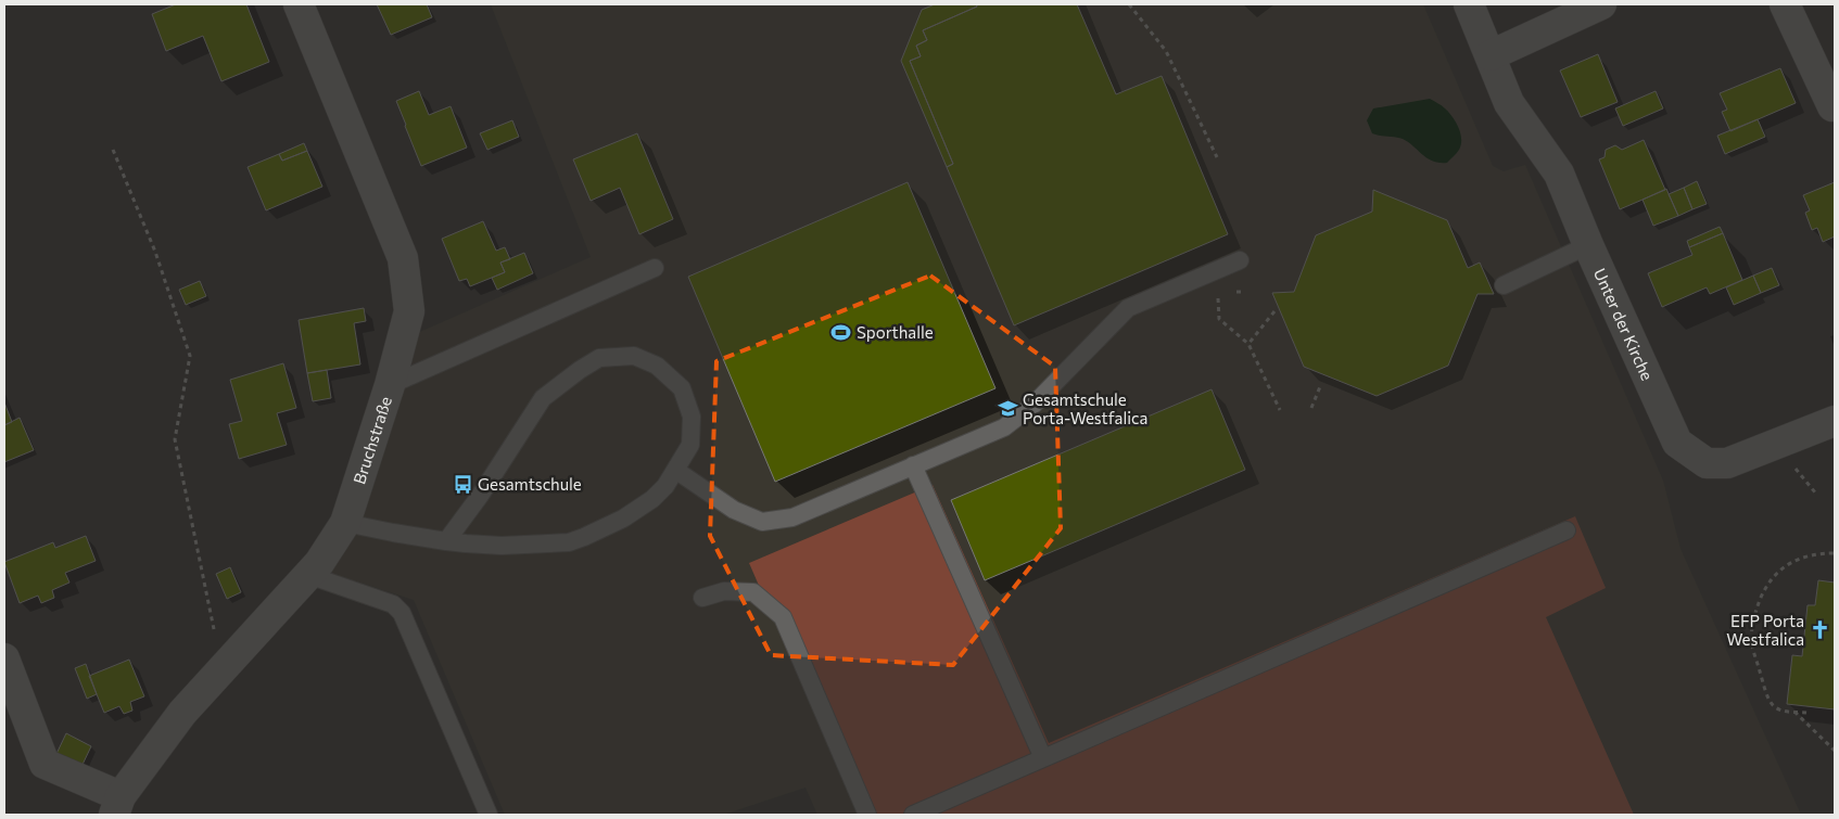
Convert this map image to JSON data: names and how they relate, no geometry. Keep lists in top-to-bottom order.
{
  "streets": {
    "street": ["Unter der Kirche", "Bruchstraße"]
  },
  "places": {
    "sports": ["Sporthalle"],
    "school or university": ["Gesamtschule Porta-Westfalica"],
    "bus stop": ["Gesamtschule"],
    "church": ["EFP Porta Westfalica"]
  }
}
